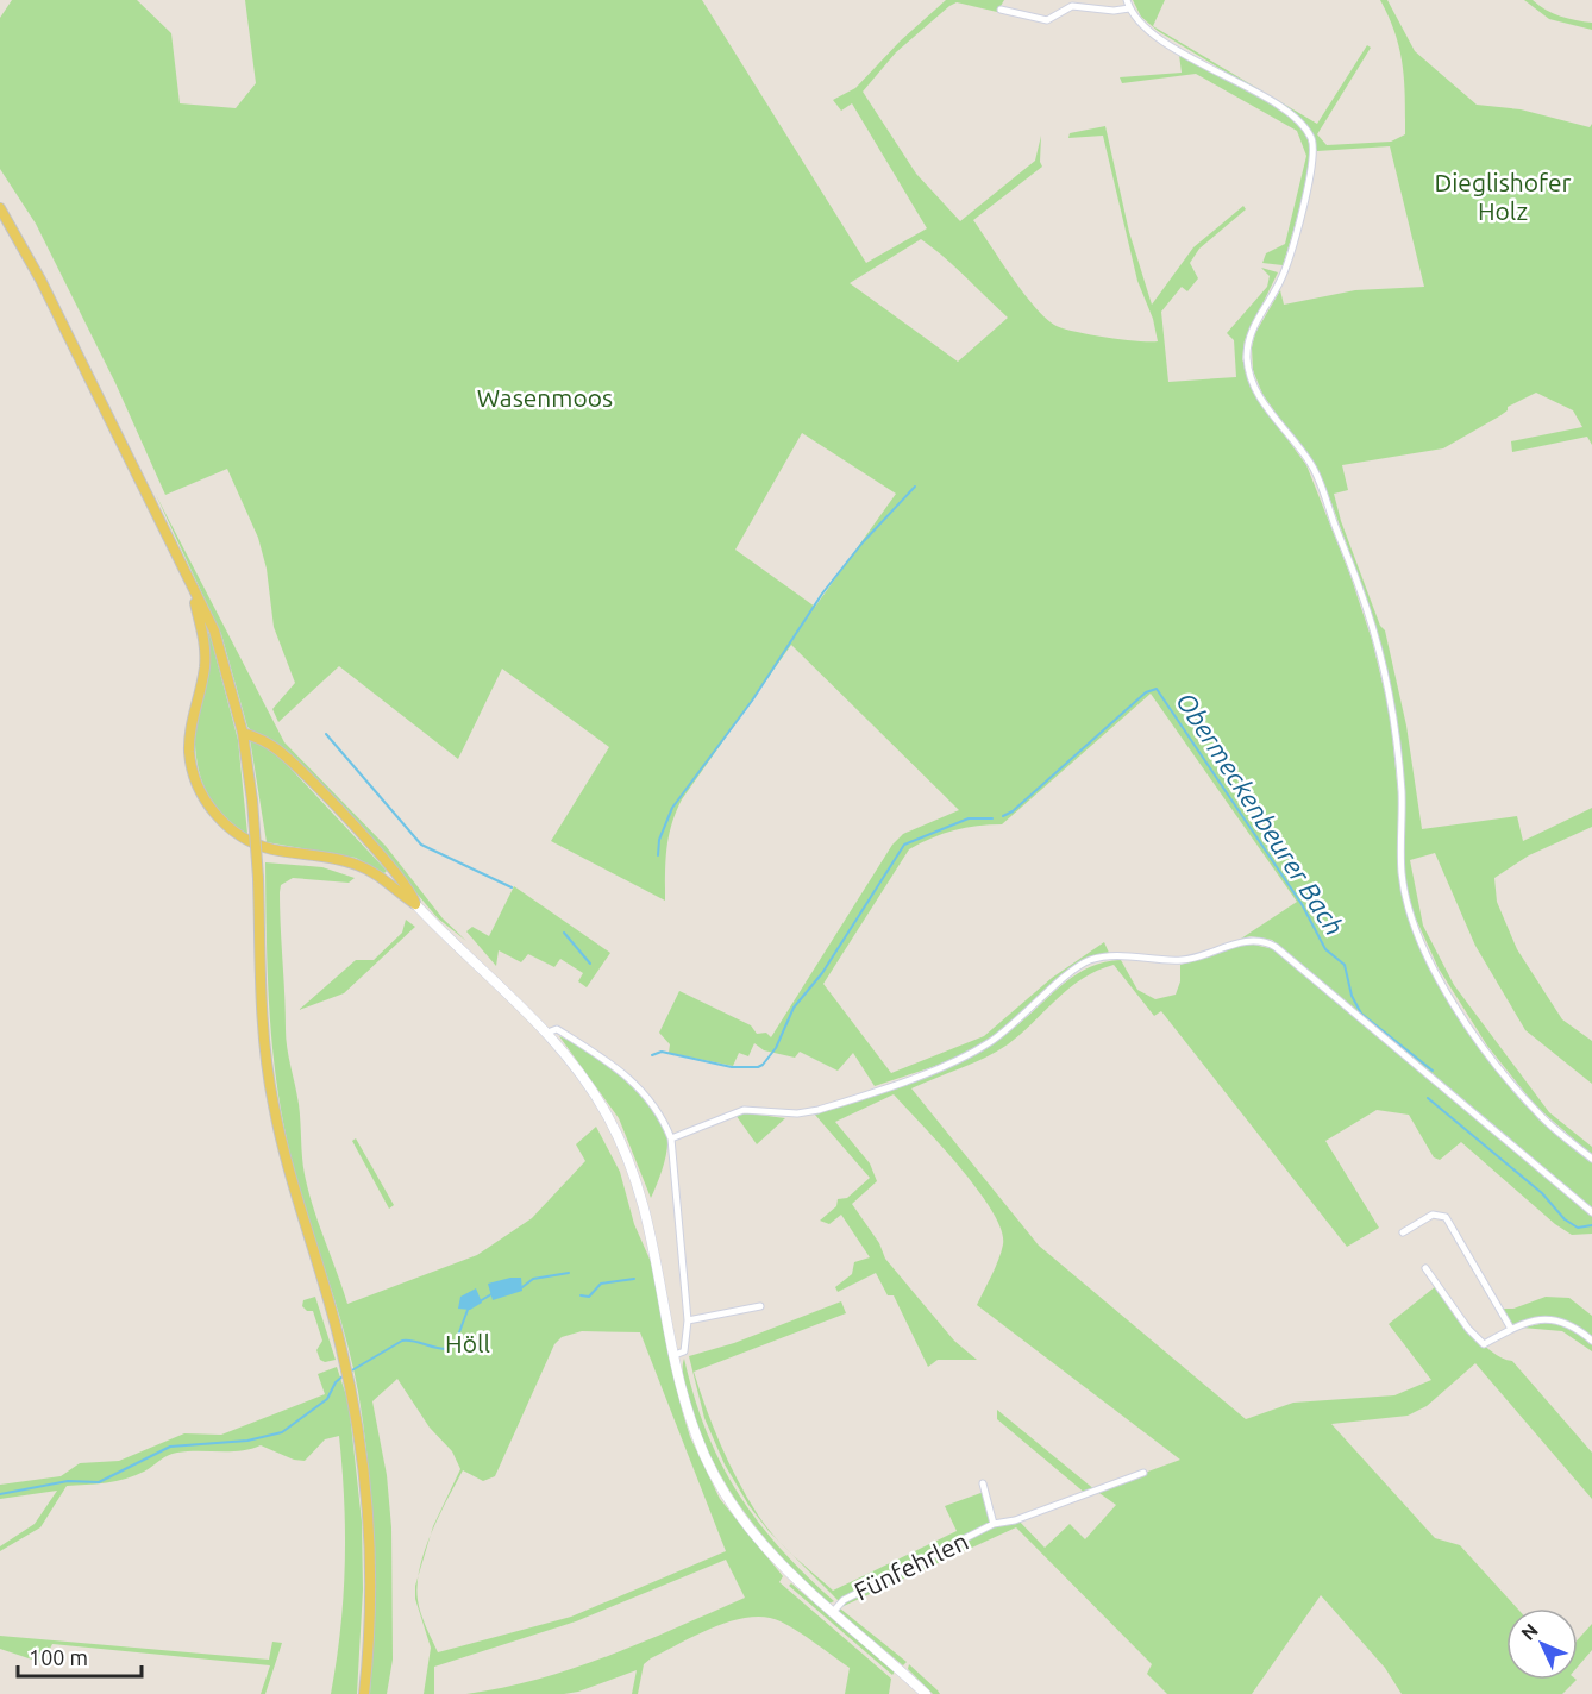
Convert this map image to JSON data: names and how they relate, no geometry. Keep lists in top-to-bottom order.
{
  "streets": {
    "street": ["Fünfehrlen"]
  },
  "water": ["Obermeckenbeurer Bach"],
  "parks": ["Dieglishofer Holz", "Wasenmoos", "Höll"],
  "scale_bar": "100 m",
  "north": "top left"
}
